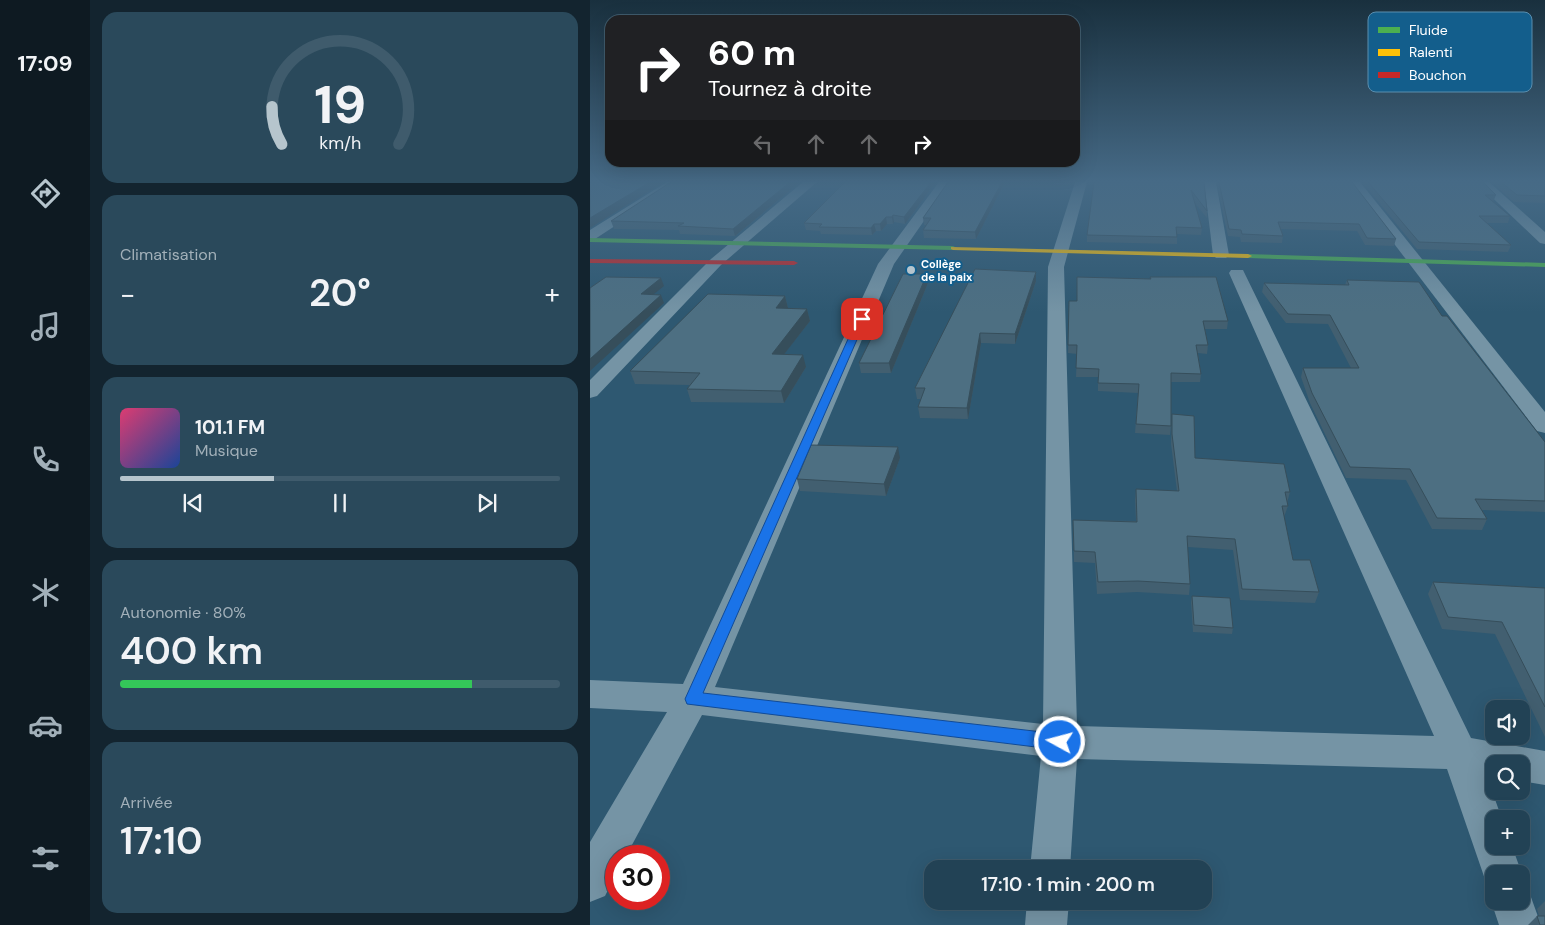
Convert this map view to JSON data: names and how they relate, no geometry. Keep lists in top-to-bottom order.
{
  "places": ["Collège de la paix"],
  "legend": ["Fluide", "Ralenti", "Bouchon"],
  "page": {
    "tabs": "17:09",
    "turn": ["60 m", "Tournez à droite"],
    "tile": [
      "Climatisation",
      ["Autonomie · 80%", "400 km"],
      ["Arrivée", "17:10"]
    ],
    "heat": ["−", "20°", "+"],
    "song": ["101.1 FM", "Musique"],
    "map_buttons": ["+", "−"],
    "limit": "30",
    "trip": "17:10 · 1 min · 200 m",
    "gauge": ["19", "km/h"]
  }
}
